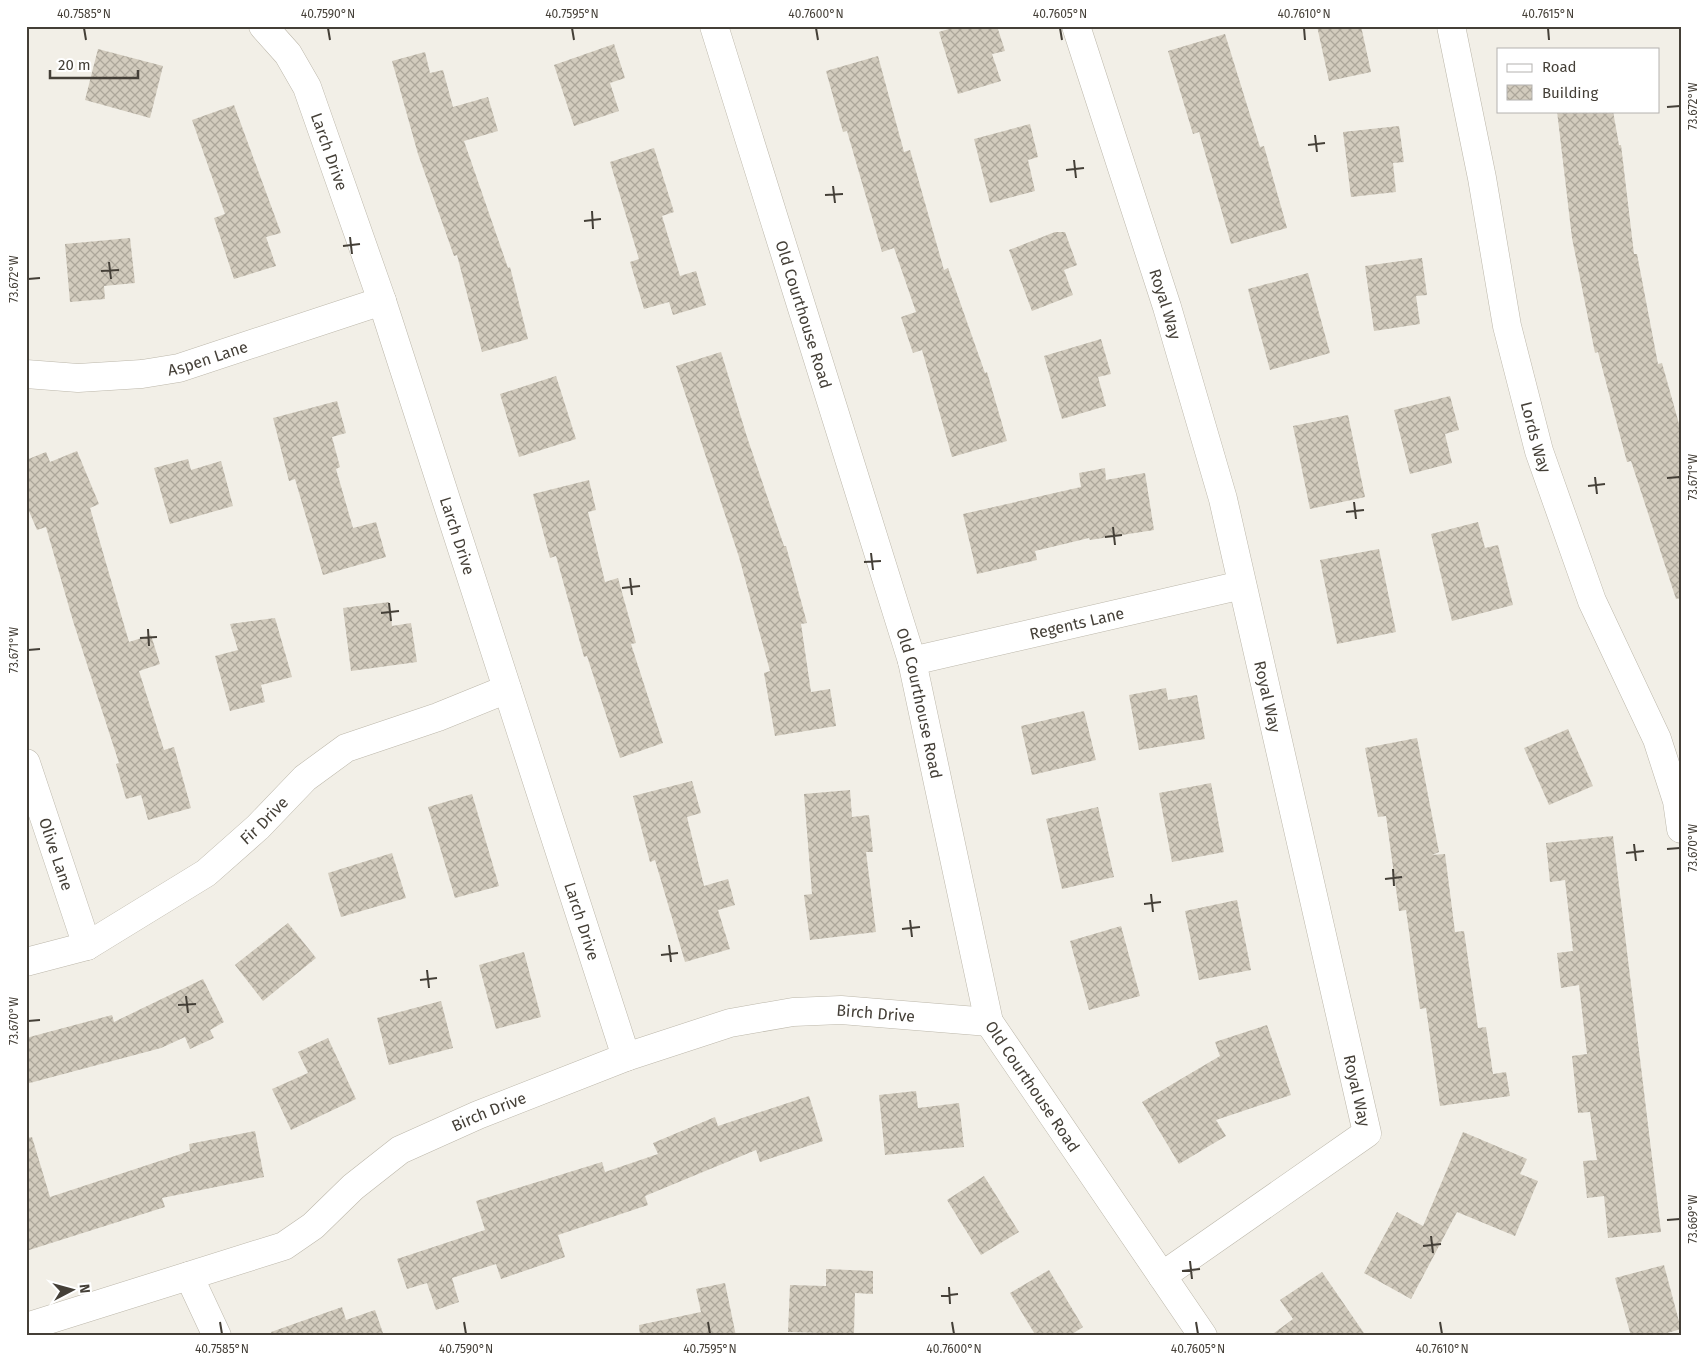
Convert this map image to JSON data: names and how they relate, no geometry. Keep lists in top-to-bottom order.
{
  "streets": {
    "street": [
      "Larch Drive",
      "Royal Way",
      "Old Courthouse Road",
      "Aspen Lane",
      "Lords Way",
      "Regents Lane",
      "Fir Drive",
      "Olive Lane",
      "Birch Drive"
    ]
  },
  "crossings": [
    ["Larch Drive", "Aspen Lane"],
    ["Larch Drive", "Fir Drive"],
    ["Larch Drive", "Birch Drive"],
    ["Royal Way", "Old Courthouse Road"],
    ["Royal Way", "Regents Lane"],
    ["Old Courthouse Road", "Regents Lane"],
    ["Old Courthouse Road", "Birch Drive"],
    ["Fir Drive", "Olive Lane"]
  ],
  "legend": ["Road", "Building"],
  "scale_bar": "20 m",
  "north": "right",
  "coordinates": [
    "40.7585°N",
    "40.7590°N",
    "40.7595°N",
    "40.7600°N",
    "40.7605°N",
    "40.7610°N",
    "40.7615°N",
    "73.672°W",
    "73.671°W",
    "73.670°W",
    "73.669°W"
  ]
}
